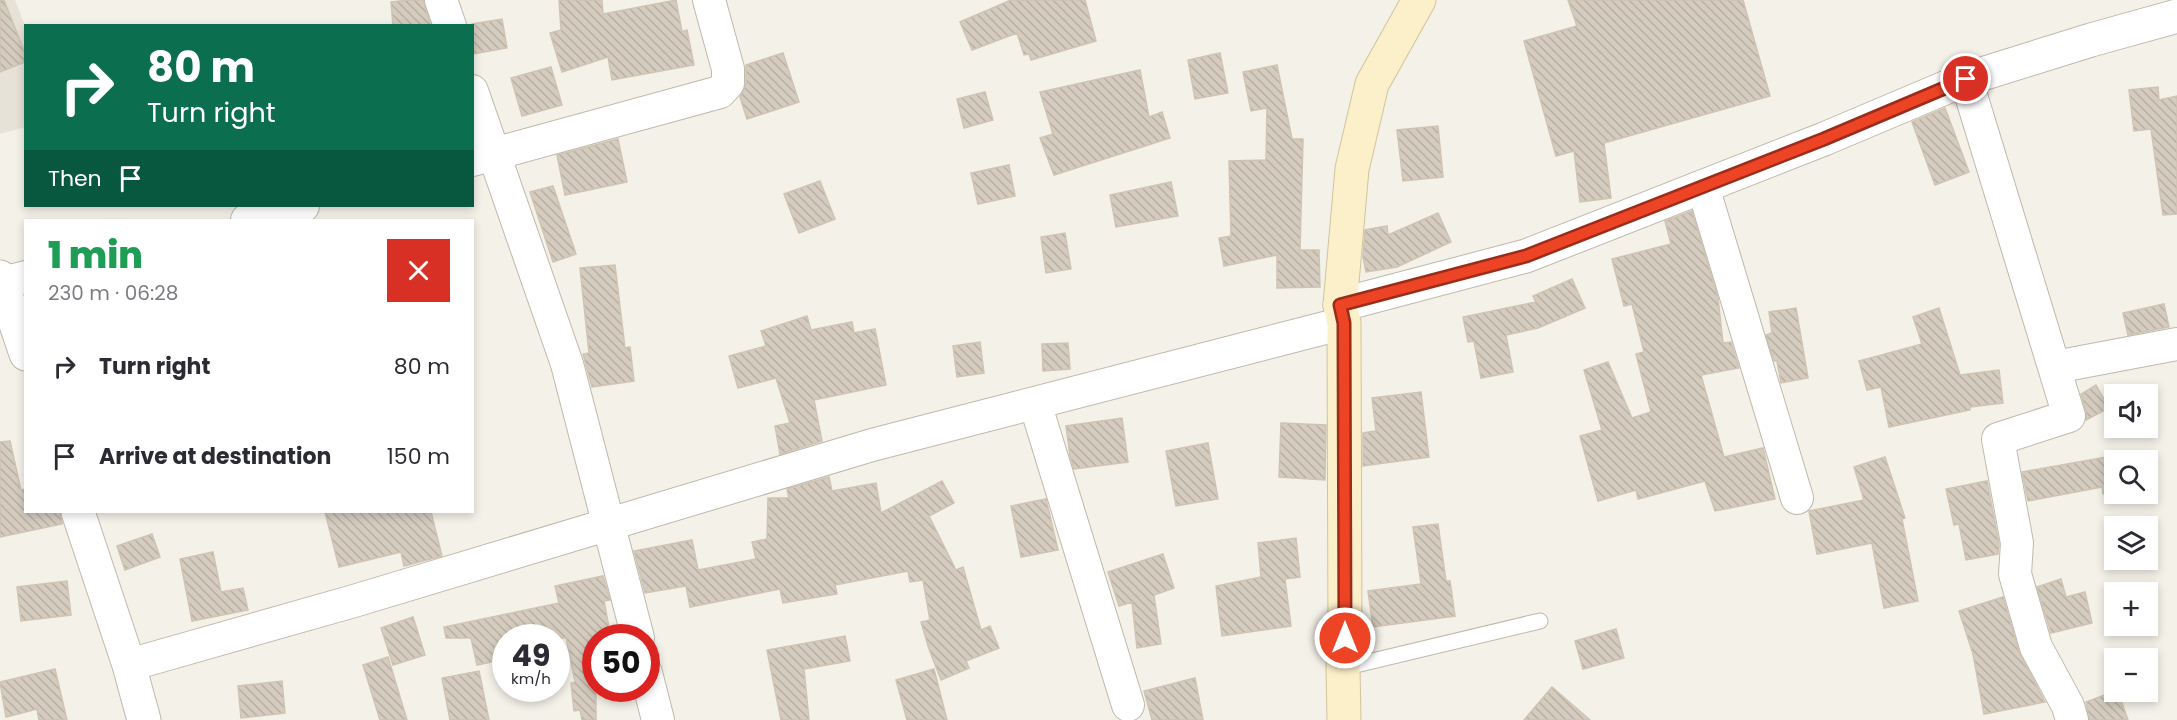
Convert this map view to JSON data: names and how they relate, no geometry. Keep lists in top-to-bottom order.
{
  "page": {
    "turn": ["80 m", "Turn right"],
    "then": "Then",
    "heading": ["1 min", "230 m · 06:28"],
    "list": [
      {
        "name": "Turn right",
        "value": "80 m"
      },
      {
        "name": "Arrive at destination",
        "value": "150 m"
      }
    ],
    "map_buttons": ["+", "−"],
    "speed": "49 km/h",
    "limit": "50"
  }
}
